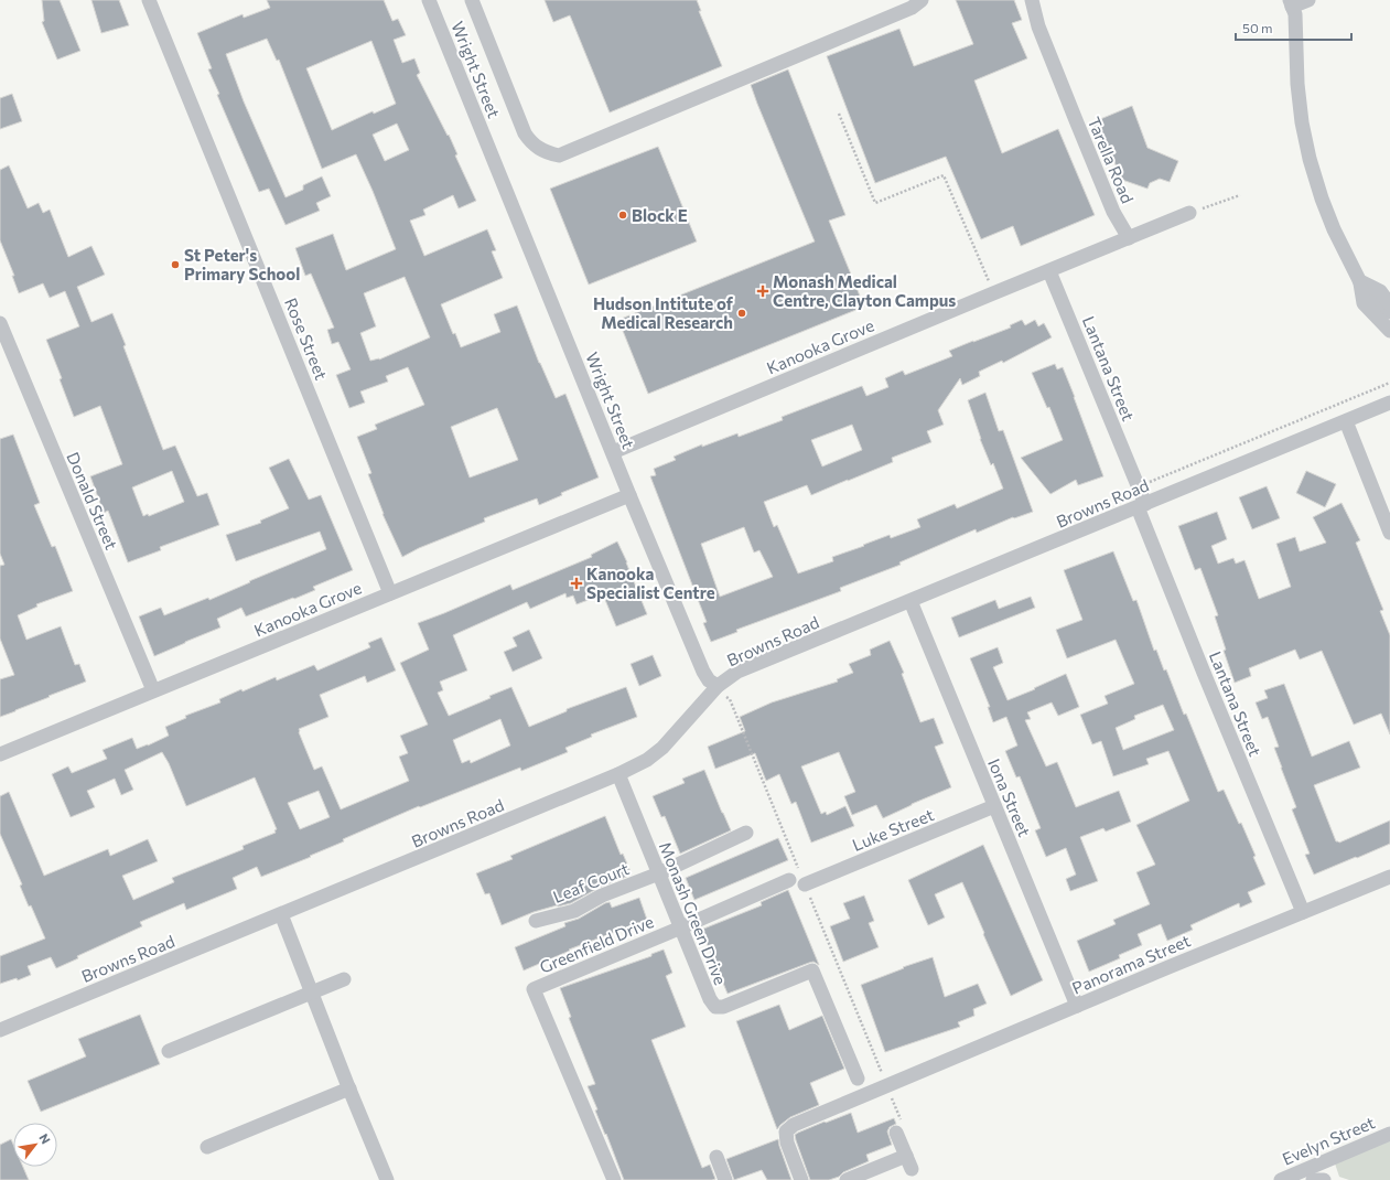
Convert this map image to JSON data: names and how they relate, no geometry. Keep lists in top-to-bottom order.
{
  "streets": {
    "street": [
      "Wright Street",
      "Tarella Road",
      "Rose Street",
      "Kanooka Grove",
      "Lantana Street",
      "Donald Street",
      "Browns Road",
      "Iona Street",
      "Luke Street",
      "Leaf Court",
      "Monash Green Drive",
      "Greenfield Drive",
      "Panorama Street",
      "Evelyn Street"
    ]
  },
  "crossings": [
    ["Wright Street", "Kanooka Grove"],
    ["Wright Street", "Browns Road"],
    ["Tarella Road", "Kanooka Grove"],
    ["Rose Street", "Kanooka Grove"],
    ["Kanooka Grove", "Lantana Street"],
    ["Kanooka Grove", "Donald Street"],
    ["Lantana Street", "Browns Road"],
    ["Lantana Street", "Panorama Street"],
    ["Browns Road", "Iona Street"],
    ["Browns Road", "Monash Green Drive"],
    ["Iona Street", "Luke Street"],
    ["Iona Street", "Panorama Street"],
    ["Leaf Court", "Monash Green Drive"],
    ["Monash Green Drive", "Greenfield Drive"]
  ],
  "places": {
    "other": ["Block E", "St Peter's Primary School", "Hudson Intitute of Medical Research"],
    "health": ["Monash Medical Centre, Clayton Campus", "Kanooka Specialist Centre"]
  },
  "scale_bar": "50 m",
  "north": "top right"
}
